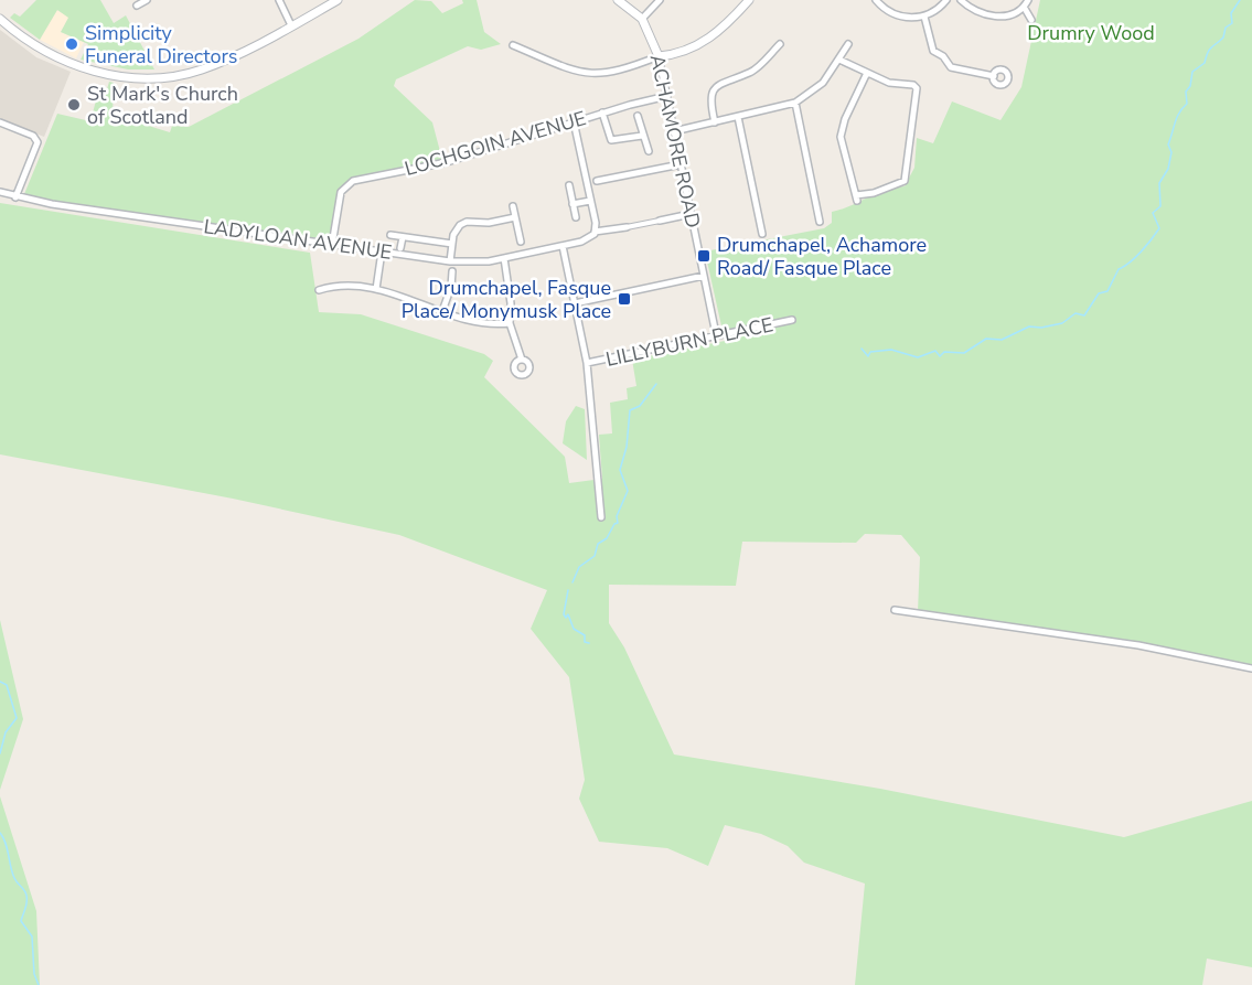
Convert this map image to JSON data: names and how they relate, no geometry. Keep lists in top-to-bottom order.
{
  "streets": {
    "street": [
      "ACHAMORE ROAD",
      "LOCHGOIN AVENUE",
      "LADYLOAN AVENUE",
      "LILLYBURN PLACE"
    ]
  },
  "crossings": [
    ["ACHAMORE ROAD", "LOCHGOIN AVENUE"],
    ["ACHAMORE ROAD", "LILLYBURN PLACE"],
    ["LOCHGOIN AVENUE", "LADYLOAN AVENUE"]
  ],
  "parks": ["Drumry Wood"],
  "places": {
    "other": ["Simplicity Funeral Directors", "St Mark's Church of Scotland"],
    "transit": ["Drumchapel, Achamore Road/ Fasque Place", "Drumchapel, Fasque Place/ Monymusk Place"]
  }
}
